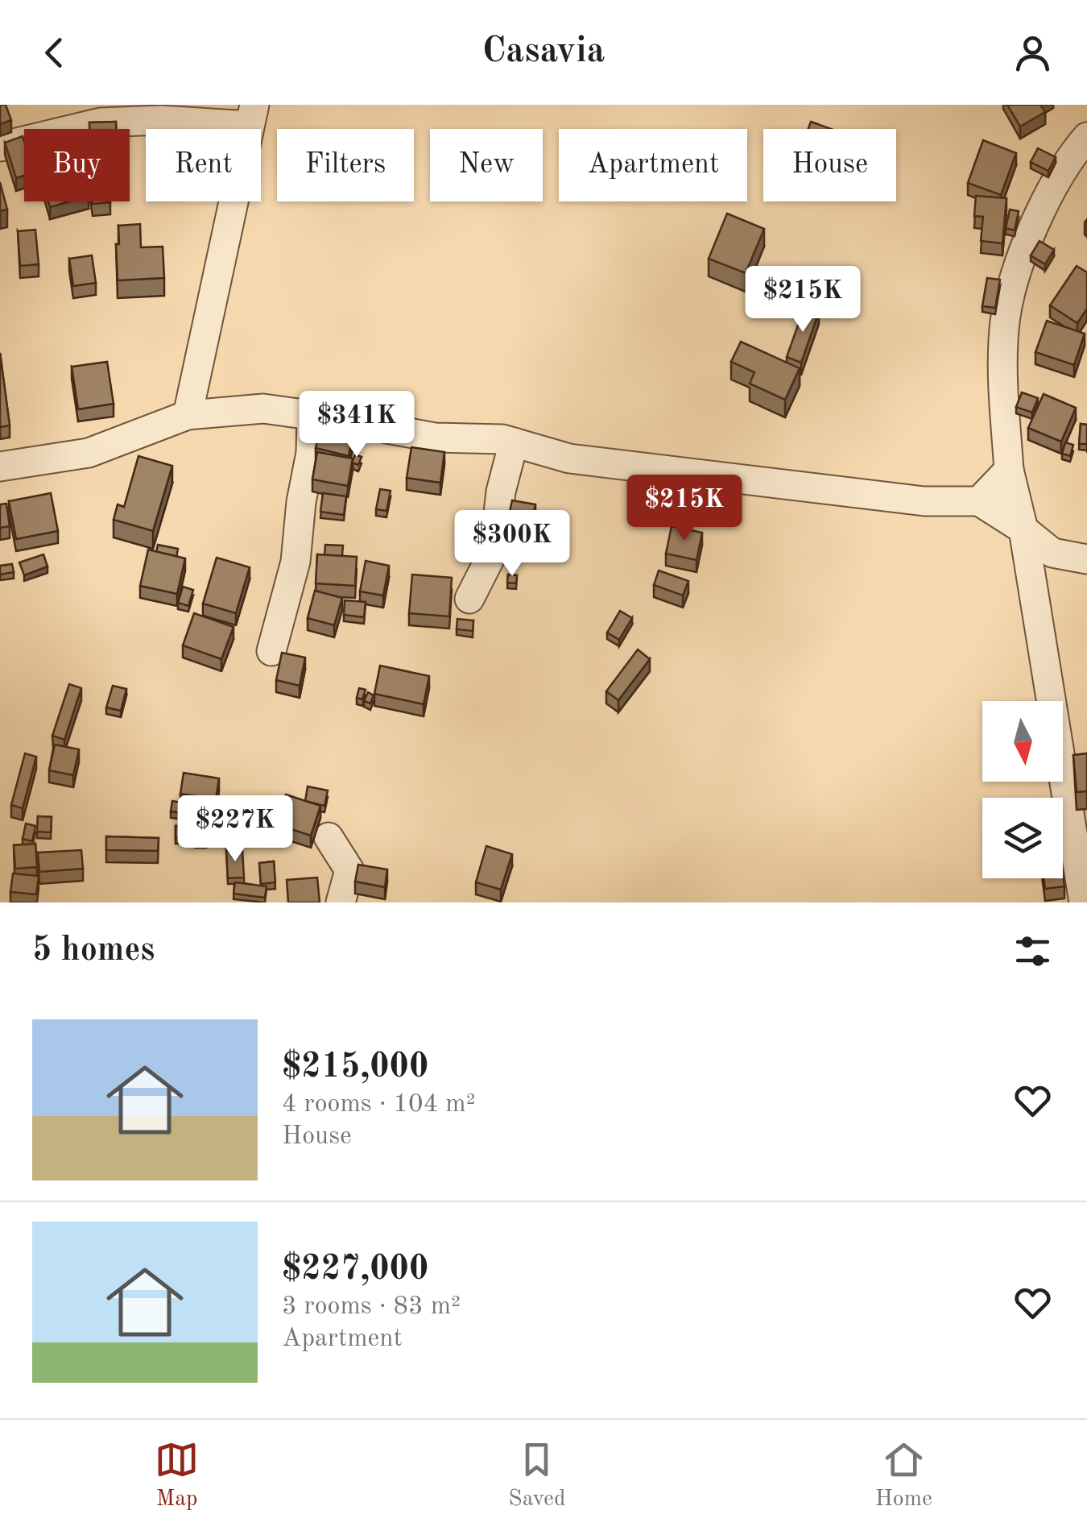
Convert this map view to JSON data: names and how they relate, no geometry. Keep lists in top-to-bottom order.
{
  "north": "bottom",
  "page": {
    "header": "Casavia",
    "chip": [
      "Buy",
      "Rent",
      "Filters",
      "New",
      "Apartment",
      "House"
    ],
    "price": [
      "$215K",
      "$341K",
      "$215K",
      "$300K",
      "$227K"
    ],
    "heading": "5 homes",
    "list": [
      {
        "name": "$215,000",
        "note": "4 rooms · 104 m² · House"
      },
      {
        "name": "$227,000",
        "note": "3 rooms · 83 m² · Apartment"
      }
    ],
    "tabs": ["Map", "Saved", "Home"]
  }
}
